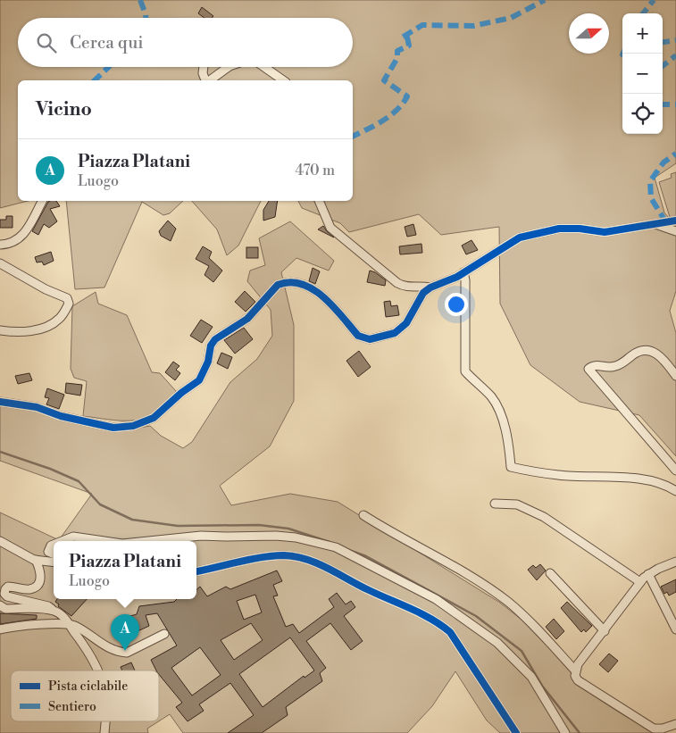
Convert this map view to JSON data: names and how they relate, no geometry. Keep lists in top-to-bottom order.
{
  "legend": ["Pista ciclabile", "Sentiero"],
  "north": "right",
  "page": {
    "map_buttons": ["+", "−"],
    "search": "Cerca qui",
    "heading": "Vicino",
    "list": [
      {
        "mark": "A",
        "name": "Piazza Platani",
        "note": "Luogo",
        "value": "470 m"
      }
    ],
    "popup": ["Piazza Platani", "Luogo"],
    "pins": "A"
  }
}
